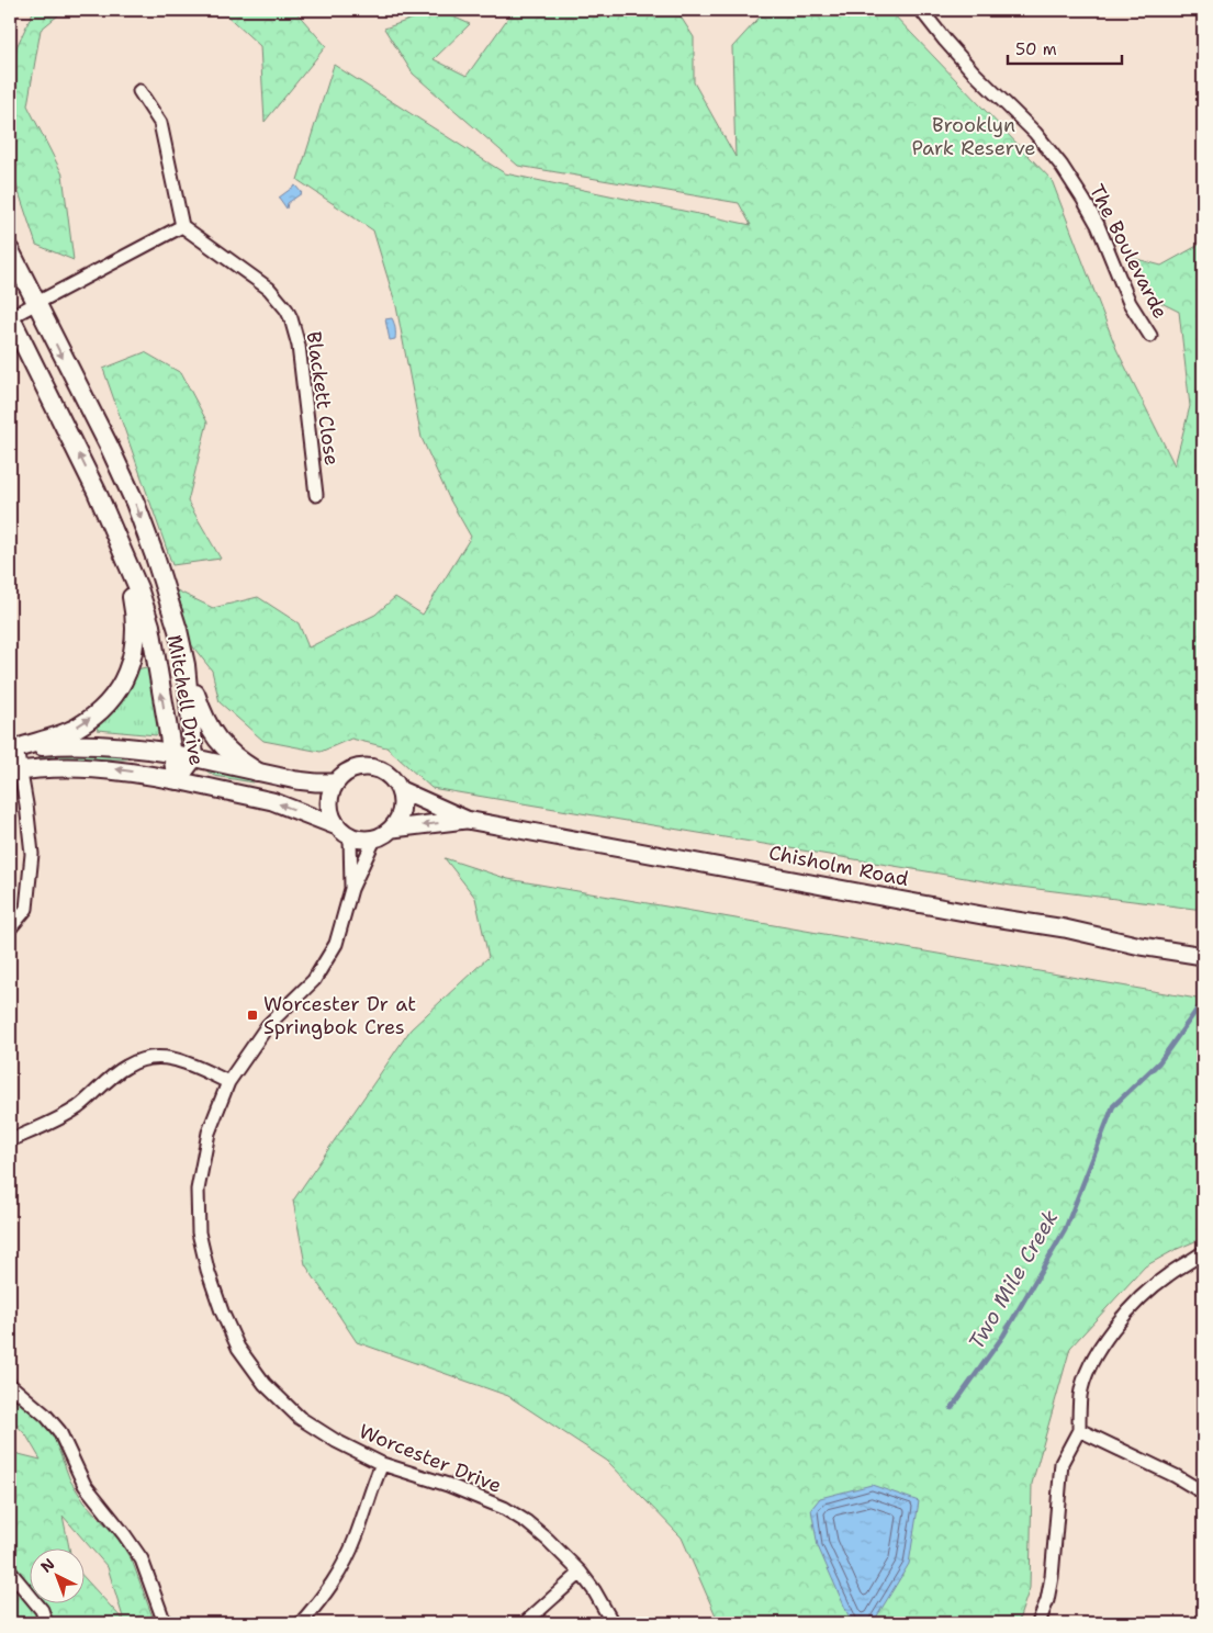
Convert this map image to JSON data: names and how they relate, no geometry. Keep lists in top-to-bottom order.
{
  "streets": {
    "main road": ["Mitchell Drive"],
    "street": [
      "The Boulevarde",
      "Blackett Close",
      "Chisholm Road",
      "Worcester Drive"
    ]
  },
  "crossings": [
    ["Chisholm Road", "Worcester Drive"]
  ],
  "water": ["Two Mile Creek"],
  "parks": ["Brooklyn Park Reserve"],
  "places": {
    "transit": ["Worcester Dr at Springbok Cres"]
  },
  "scale_bar": "50 m",
  "north": "top left"
}
